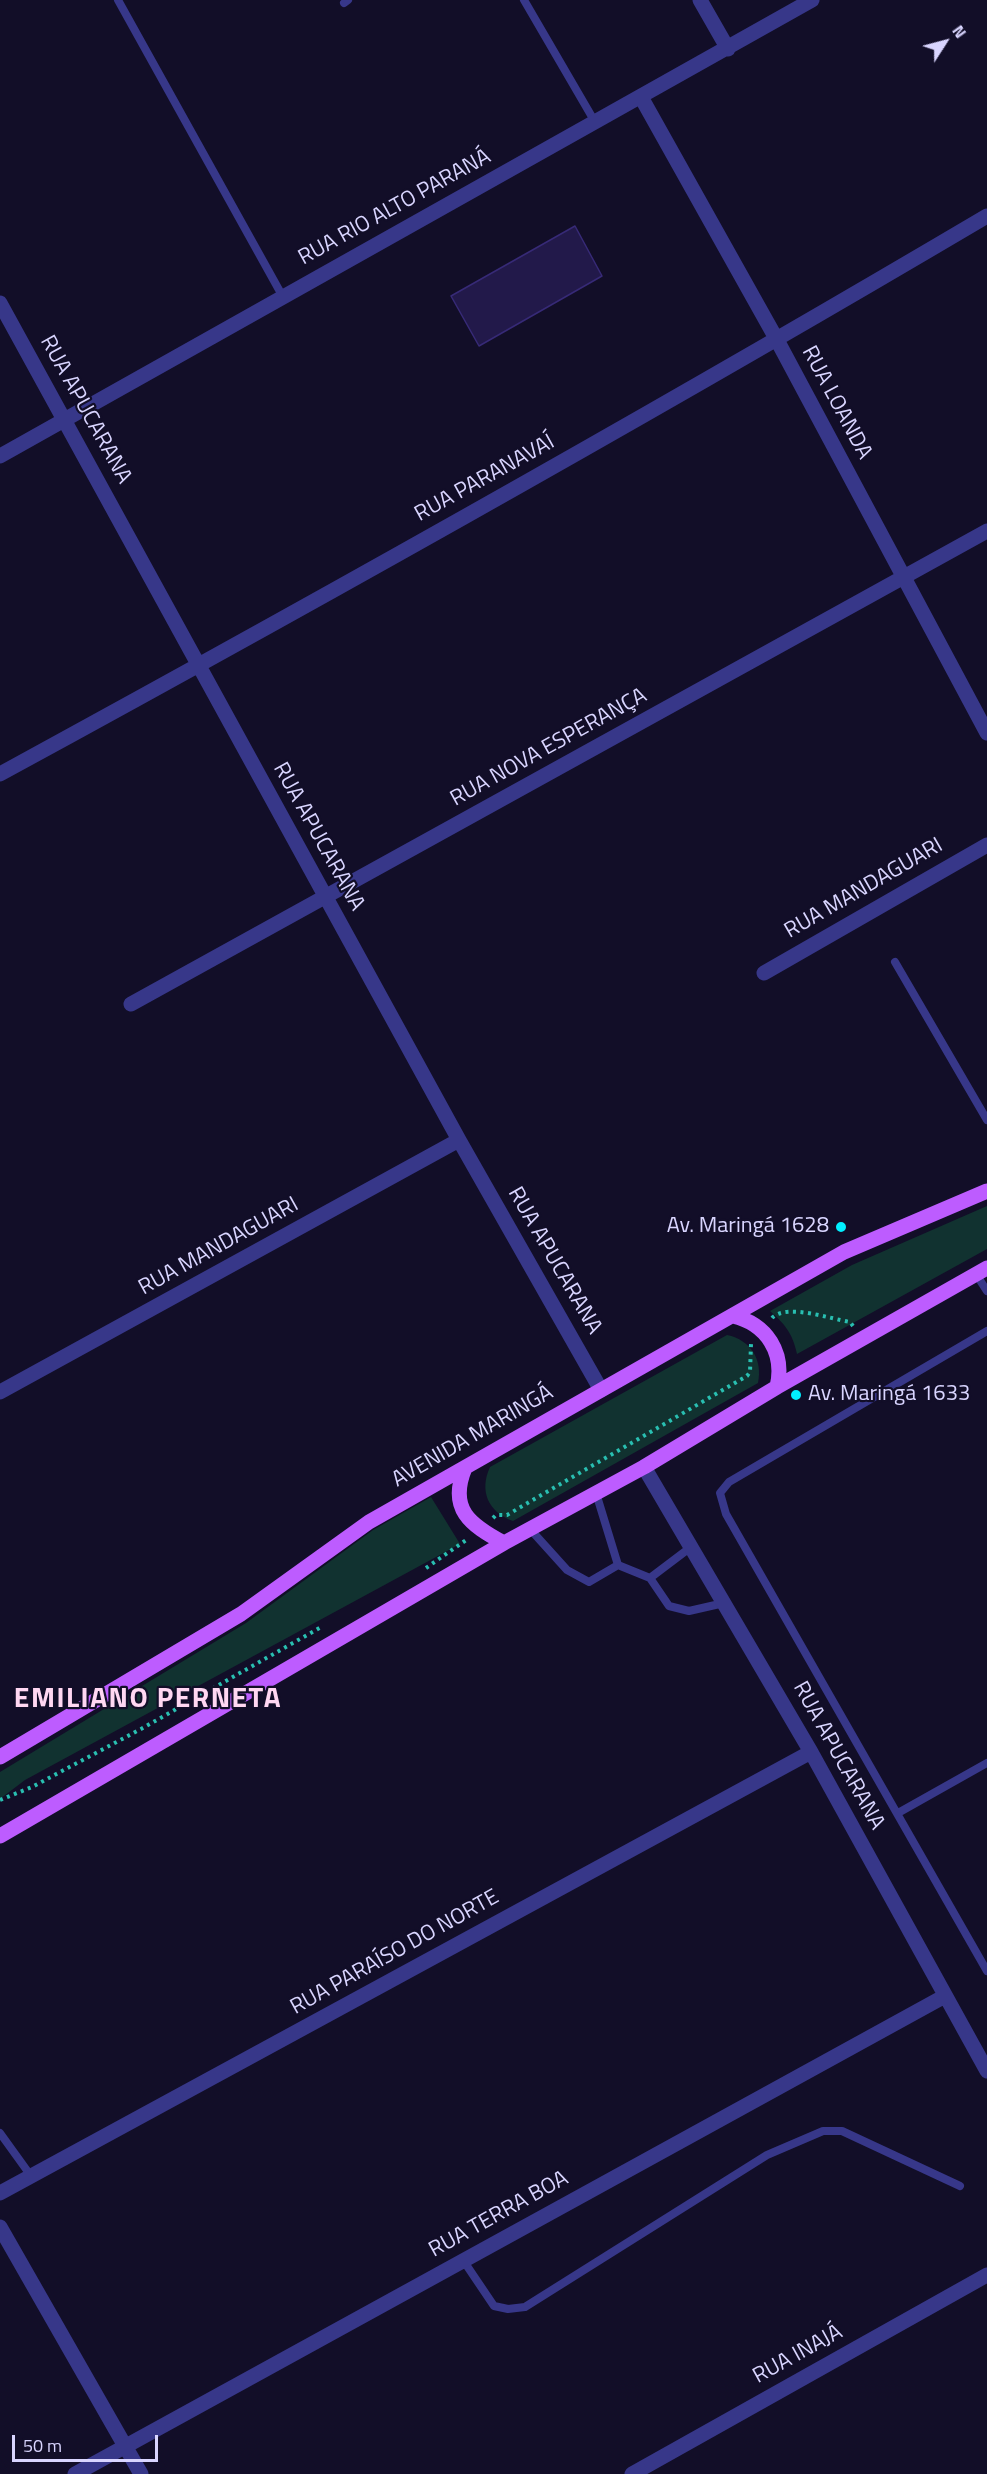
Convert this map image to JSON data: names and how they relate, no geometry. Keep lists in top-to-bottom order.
{
  "streets": {
    "main road": ["AVENIDA MARINGÁ"],
    "street": [
      "RUA RIO ALTO PARANÁ",
      "RUA LOANDA",
      "RUA APUCARANA",
      "RUA PARANAVAÍ",
      "RUA NOVA ESPERANÇA",
      "RUA MANDAGUARI",
      "RUA PARAÍSO DO NORTE",
      "RUA TERRA BOA",
      "RUA INAJÁ"
    ]
  },
  "crossings": [
    ["RUA RIO ALTO PARANÁ", "RUA LOANDA"],
    ["RUA RIO ALTO PARANÁ", "RUA APUCARANA"],
    ["RUA LOANDA", "RUA PARANAVAÍ"],
    ["RUA LOANDA", "RUA NOVA ESPERANÇA"],
    ["RUA APUCARANA", "RUA PARANAVAÍ"],
    ["RUA APUCARANA", "RUA NOVA ESPERANÇA"],
    ["RUA APUCARANA", "RUA MANDAGUARI"],
    ["RUA APUCARANA", "AVENIDA MARINGÁ"],
    ["RUA APUCARANA", "RUA PARAÍSO DO NORTE"],
    ["RUA APUCARANA", "RUA TERRA BOA"]
  ],
  "districts": ["EMILIANO PERNETA"],
  "places": ["Av. Maringá 1628", "Av. Maringá 1633"],
  "scale_bar": "50 m",
  "north": "top right"
}
